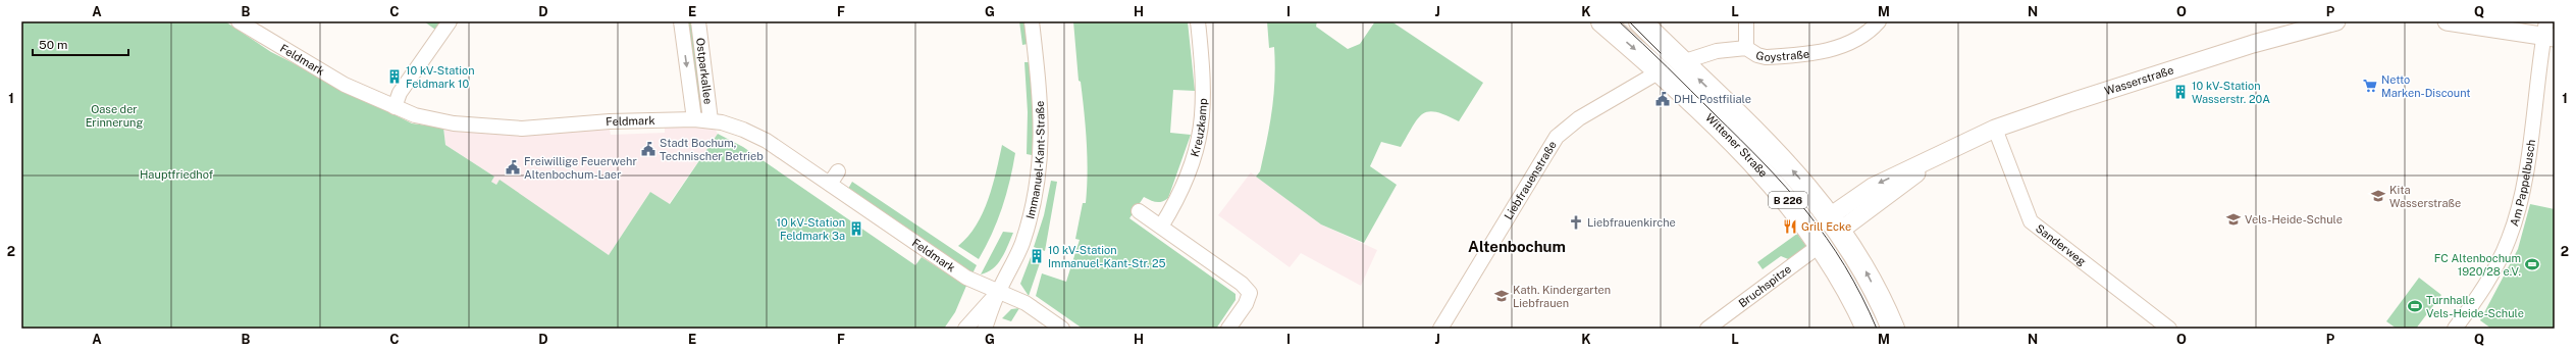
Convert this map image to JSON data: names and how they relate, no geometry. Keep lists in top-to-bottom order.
{
  "streets": {
    "main road": ["Wittener Straße", "B 226"],
    "street": [
      "Goystraße",
      "Feldmark",
      "Ostparkallee",
      "Wasserstraße",
      "Kreuzkamp",
      "Immanuel-Kant-Straße",
      "Liebfrauenstraße",
      "Am Pappelbusch",
      "Sanderweg",
      "Bruchspitze"
    ]
  },
  "crossings": [
    ["Goystraße", "Wittener Straße"],
    ["Feldmark", "Ostparkallee"],
    ["Feldmark", "Immanuel-Kant-Straße"],
    ["Wasserstraße", "Wittener Straße"],
    ["Wasserstraße", "Sanderweg"],
    ["Wittener Straße", "Liebfrauenstraße"],
    ["Wittener Straße", "Bruchspitze"]
  ],
  "districts": ["Altenbochum"],
  "parks": ["Oase der Erinnerung", "Hauptfriedhof"],
  "places": {
    "building": [
      "10 kV-Station Feldmark 10",
      "10 kV-Station Wasserstr. 20A",
      "10 kV-Station Feldmark 3a",
      "10 kV-Station Immanuel-Kant-Str. 25"
    ],
    "supermarket": ["Netto Marken-Discount"],
    "public building": ["DHL Postfiliale", "Stadt Bochum, Technischer Betrieb", "Freiwillige Feuerwehr Altenbochum-Laer"],
    "school or university": ["Kita Wasserstraße", "Vels-Heide-Schule", "Kath. Kindergarten Liebfrauen"],
    "church": ["Liebfrauenkirche"],
    "restaurant": ["Grill Ecke"],
    "sports": ["FC Altenbochum 1920/28 e.V.", "Turnhalle Vels-Heide-Schule"]
  },
  "scale_bar": "50 m",
  "grid": {
    "columns": [
      "A",
      "B",
      "C",
      "D",
      "E",
      "F",
      "G",
      "H",
      "I",
      "J",
      "K",
      "L",
      "M",
      "N",
      "O",
      "P",
      "Q"
    ],
    "rows": ["1", "2"]
  }
}
